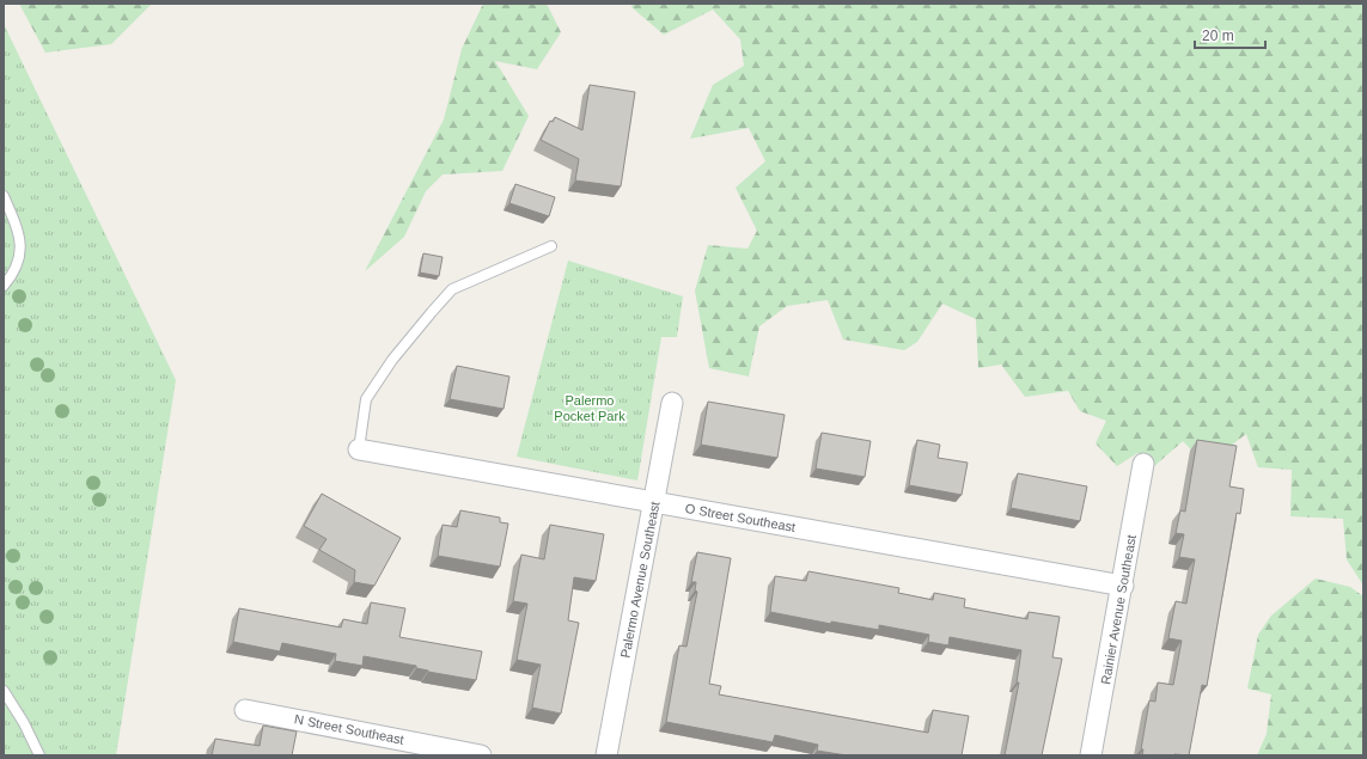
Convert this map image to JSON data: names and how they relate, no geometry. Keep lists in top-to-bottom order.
{
  "streets": {
    "street": [
      "O Street Southeast",
      "Palermo Avenue Southeast",
      "Rainier Avenue Southeast",
      "N Street Southeast"
    ]
  },
  "crossings": [
    ["O Street Southeast", "Palermo Avenue Southeast"],
    ["O Street Southeast", "Rainier Avenue Southeast"]
  ],
  "parks": ["Palermo Pocket Park"],
  "scale_bar": "20 m"
}
